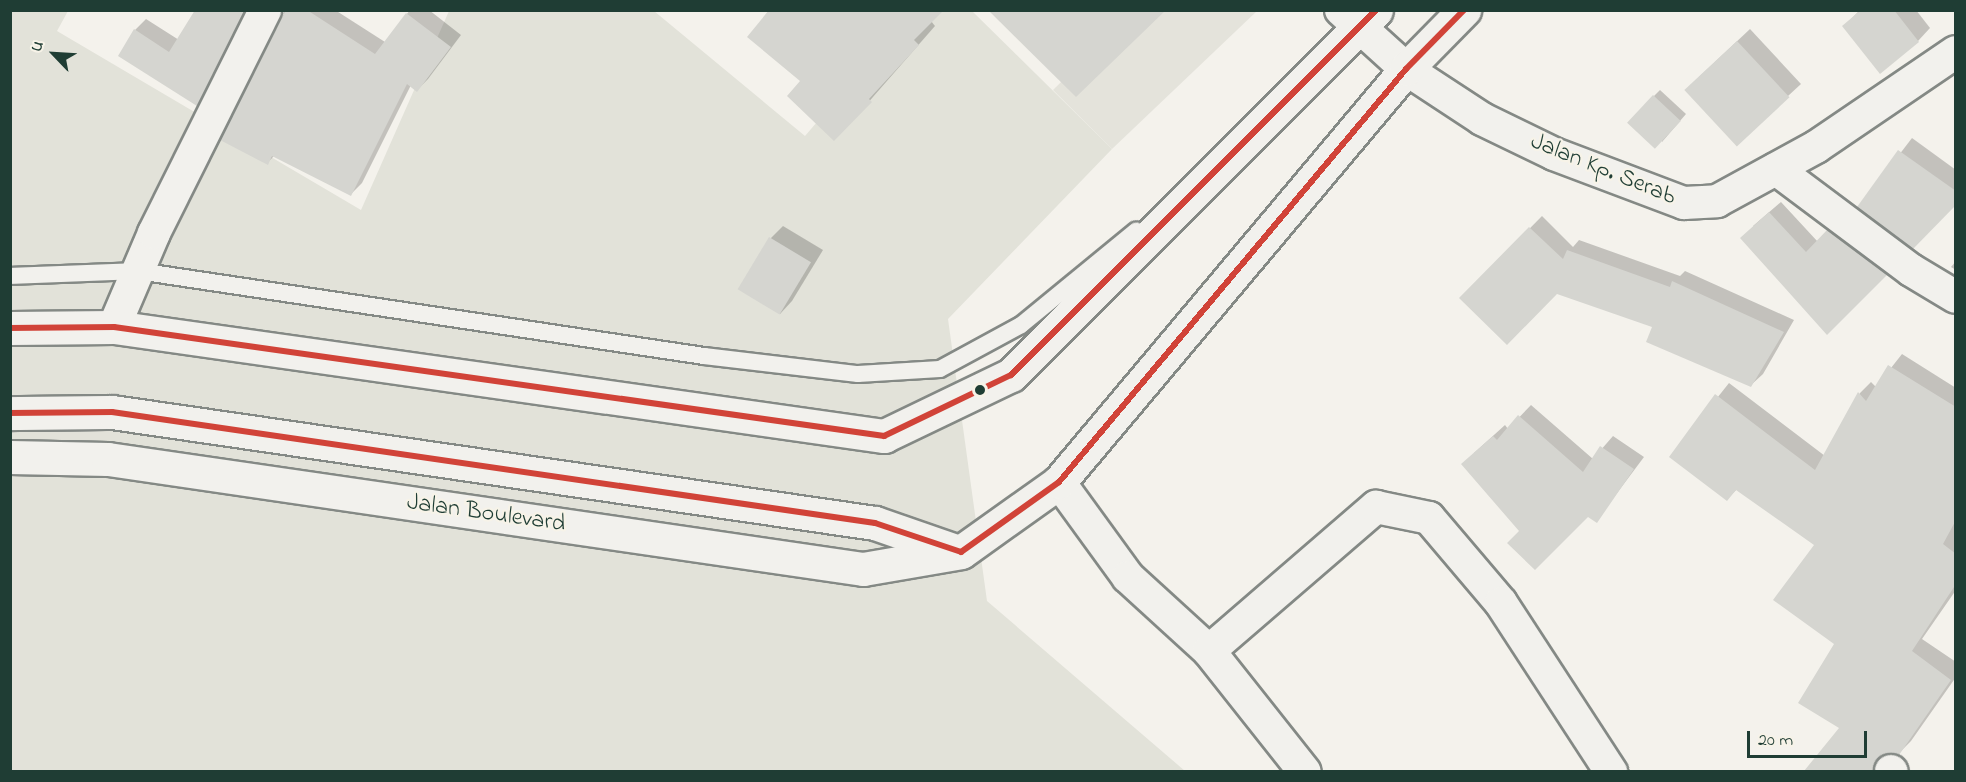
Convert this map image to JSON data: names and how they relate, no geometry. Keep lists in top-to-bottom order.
{
  "streets": {
    "main road": ["Jalan Boulevard"],
    "street": ["Jalan Kp. Serab"]
  },
  "crossings": [
    ["Jalan Kp. Serab", "Jalan Boulevard"]
  ],
  "scale_bar": "20 m",
  "north": "top left"
}
